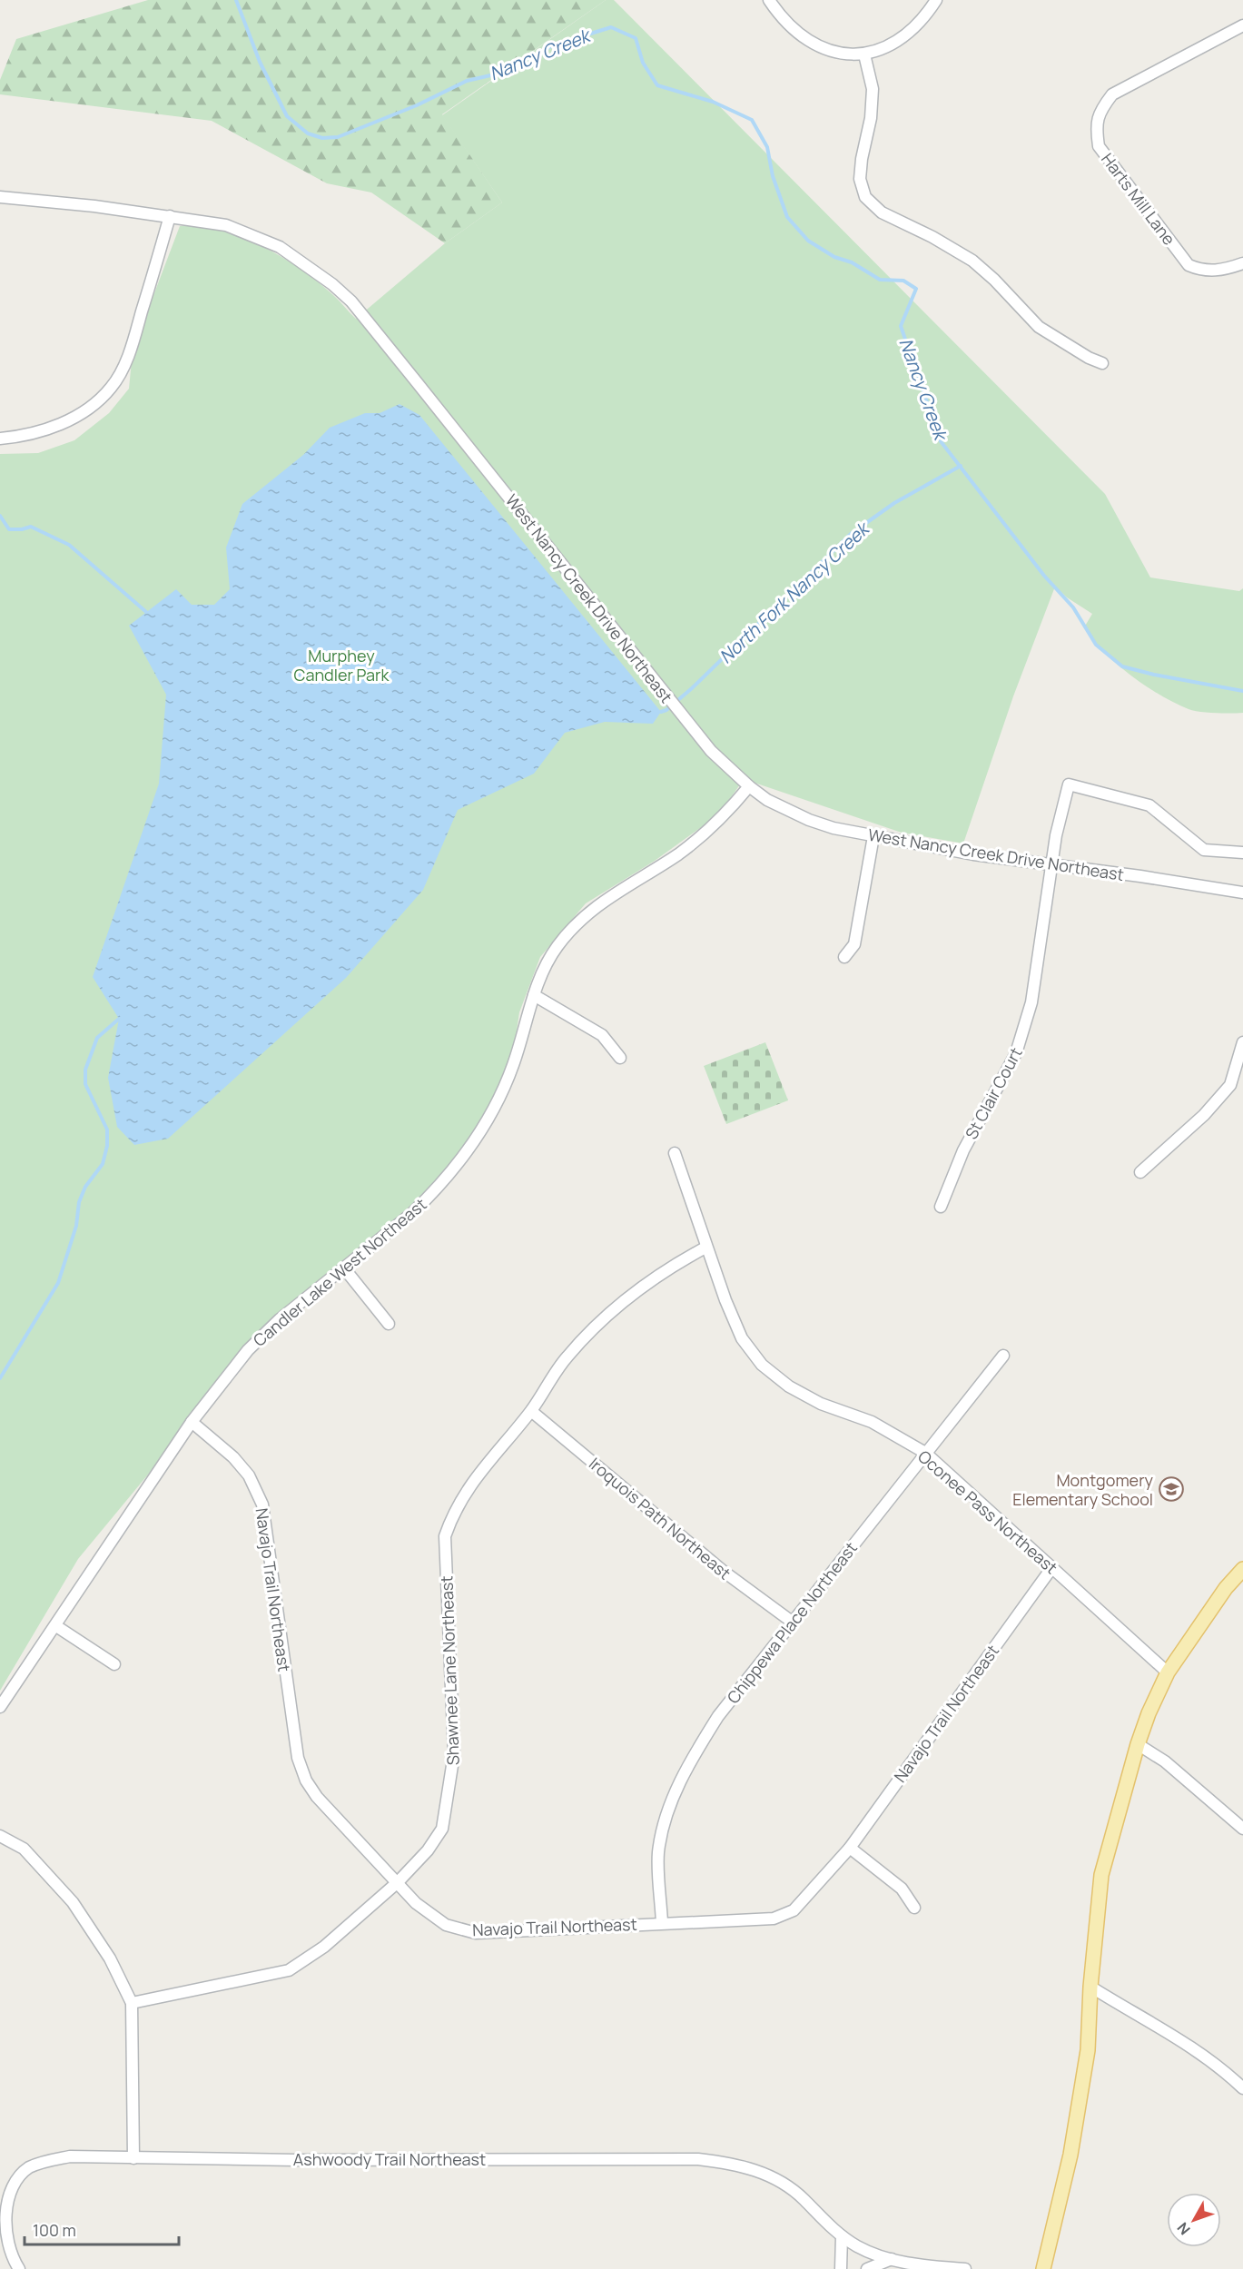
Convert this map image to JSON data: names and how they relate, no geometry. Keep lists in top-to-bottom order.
{
  "streets": {
    "street": [
      "Harts Mill Lane",
      "West Nancy Creek Drive Northeast",
      "St Clair Court",
      "Candler Lake West Northeast",
      "Oconee Pass Northeast",
      "Iroquois Path Northeast",
      "Navajo Trail Northeast",
      "Chippewa Place Northeast",
      "Shawnee Lane Northeast",
      "Ashwoody Trail Northeast"
    ]
  },
  "crossings": [
    ["West Nancy Creek Drive Northeast", "St Clair Court"],
    ["West Nancy Creek Drive Northeast", "Candler Lake West Northeast"],
    ["Candler Lake West Northeast", "Navajo Trail Northeast"],
    ["Oconee Pass Northeast", "Navajo Trail Northeast"],
    ["Oconee Pass Northeast", "Chippewa Place Northeast"],
    ["Oconee Pass Northeast", "Shawnee Lane Northeast"],
    ["Iroquois Path Northeast", "Chippewa Place Northeast"],
    ["Iroquois Path Northeast", "Shawnee Lane Northeast"],
    ["Navajo Trail Northeast", "Chippewa Place Northeast"],
    ["Navajo Trail Northeast", "Shawnee Lane Northeast"]
  ],
  "water": ["Nancy Creek", "North Fork Nancy Creek"],
  "parks": ["Murphey Candler Park"],
  "places": {
    "school or university": ["Montgomery Elementary School"]
  },
  "scale_bar": "100 m",
  "north": "bottom left"
}
